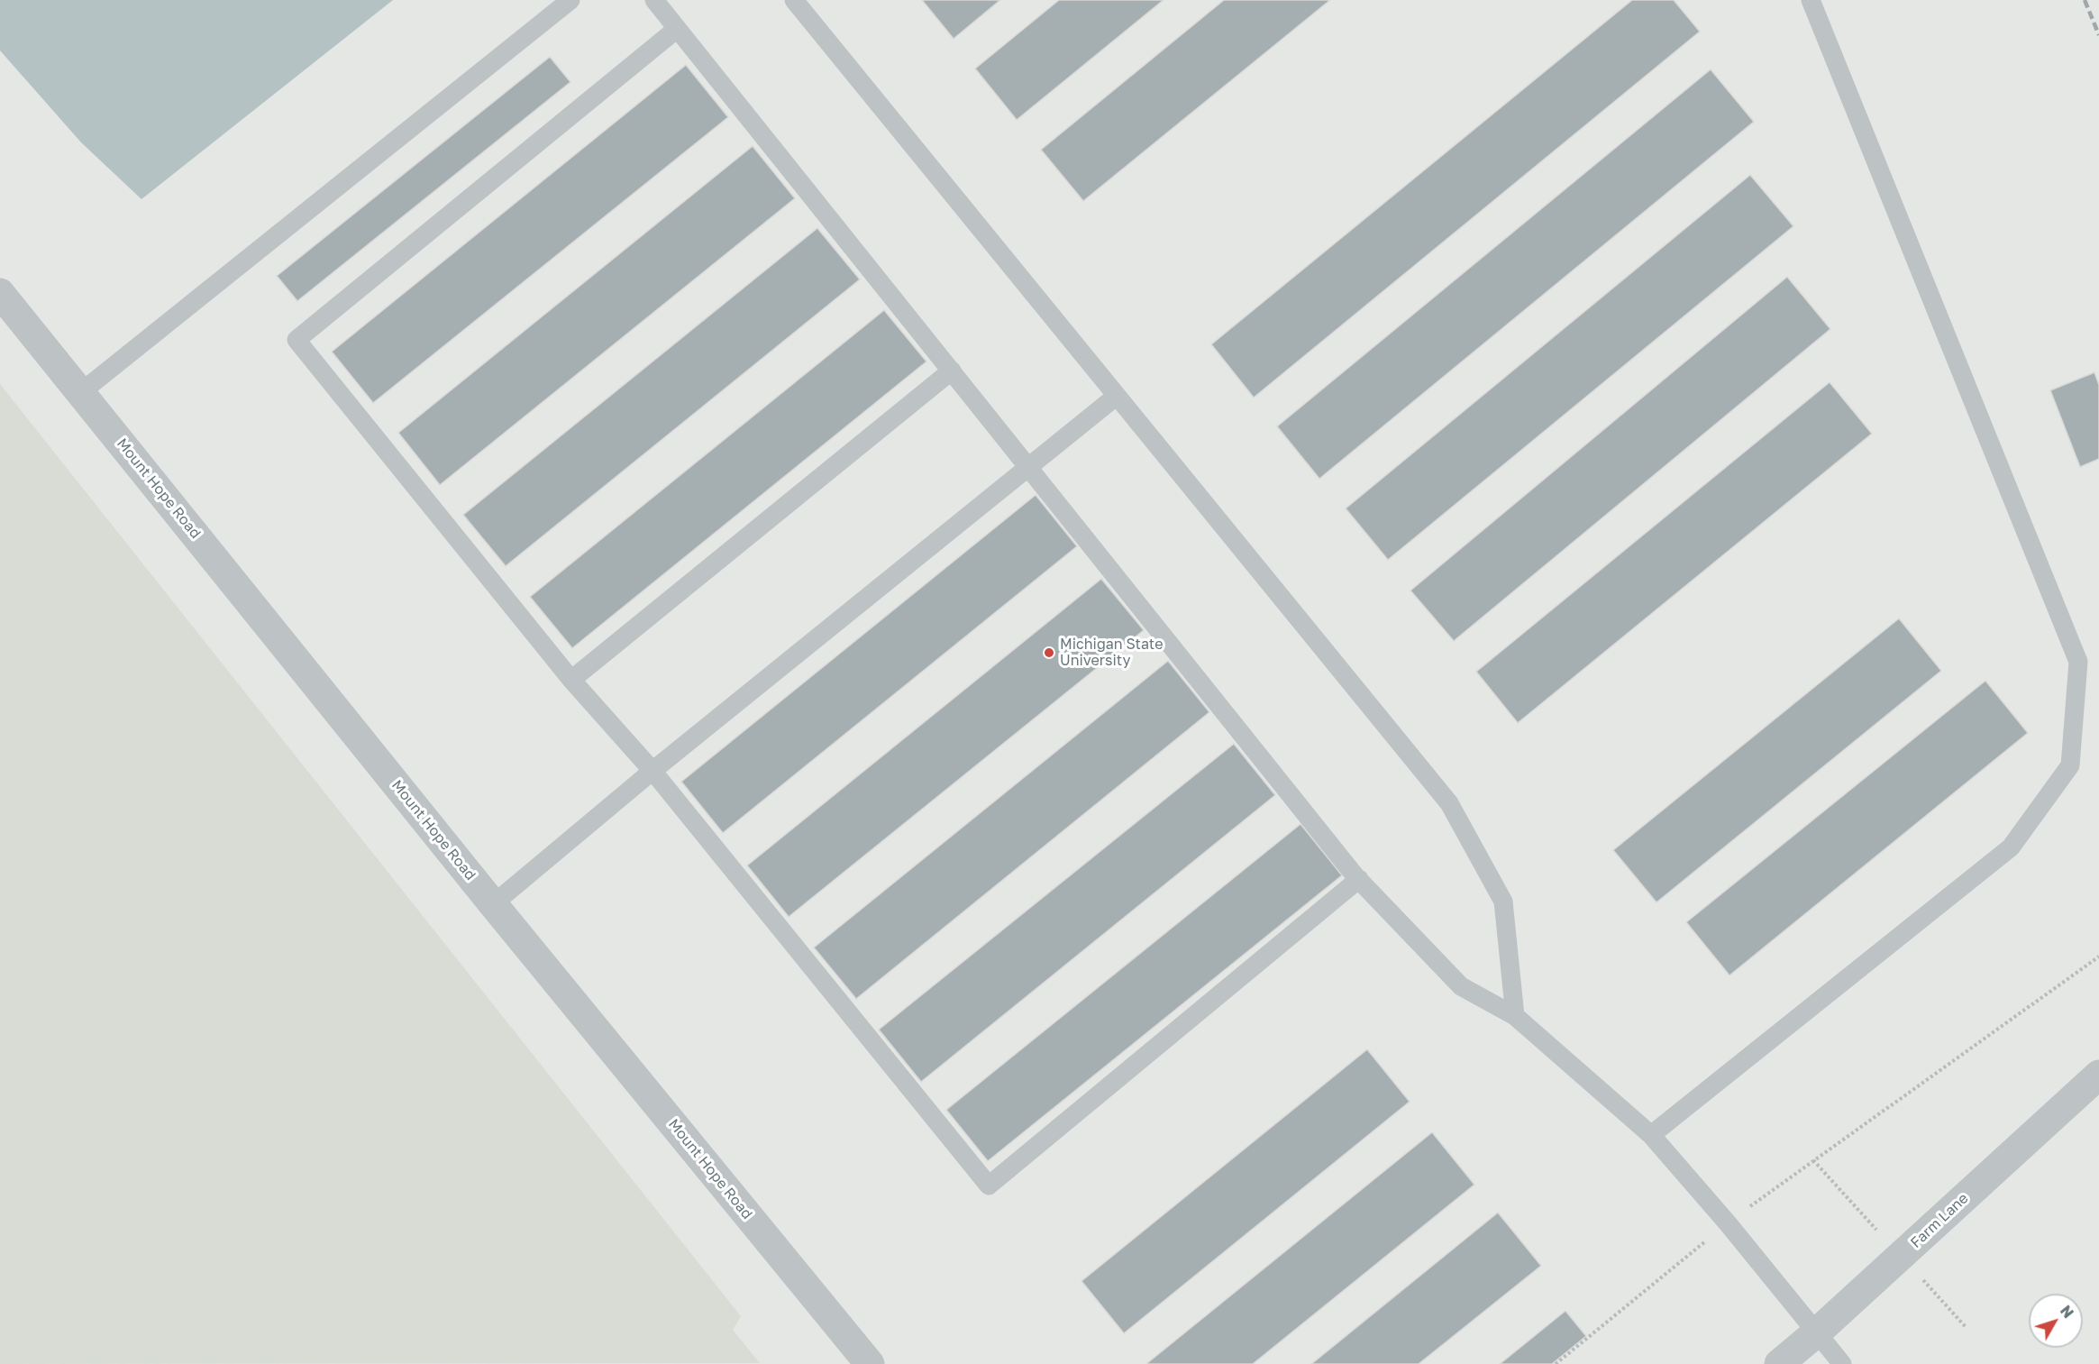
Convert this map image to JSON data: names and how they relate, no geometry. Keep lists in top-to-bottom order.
{
  "streets": {
    "street": ["Mount Hope Road", "Farm Lane"]
  },
  "places": ["Michigan State University"],
  "north": "top right"
}
